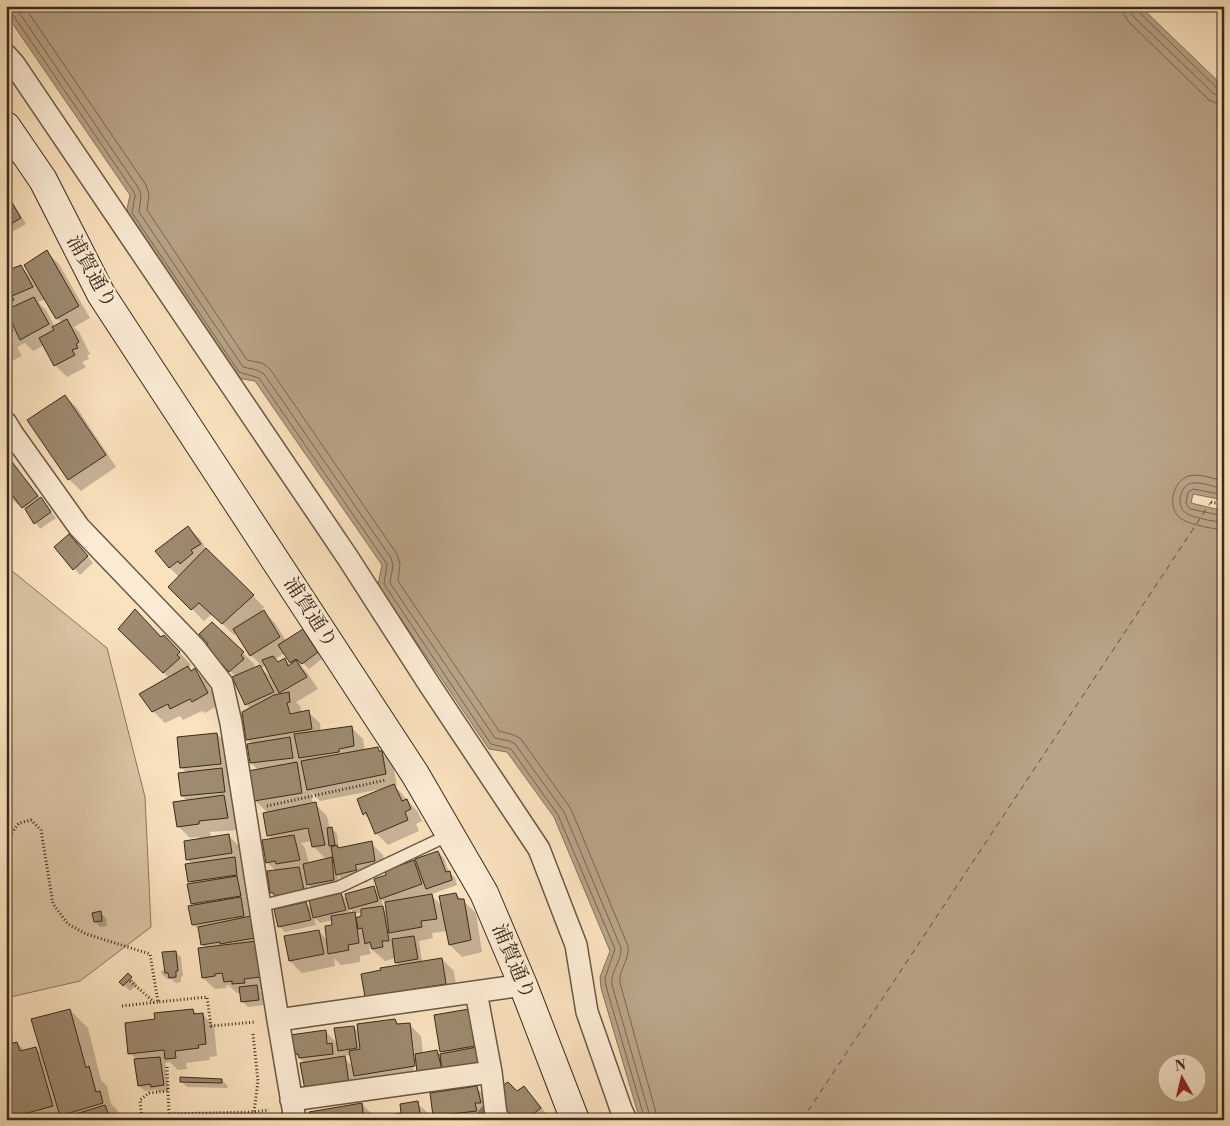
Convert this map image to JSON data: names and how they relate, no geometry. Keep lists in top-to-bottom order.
{
  "streets": {
    "main road": ["浦賀通り"]
  },
  "north": "top"
}
